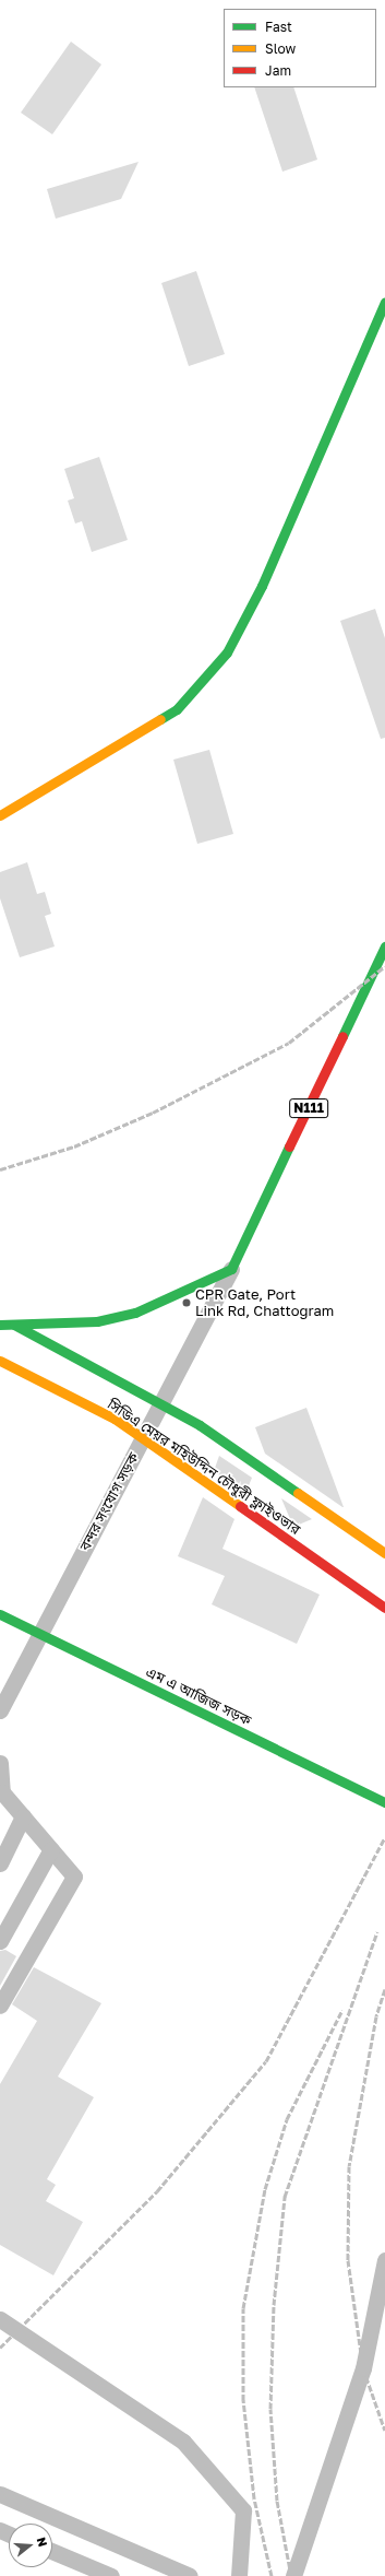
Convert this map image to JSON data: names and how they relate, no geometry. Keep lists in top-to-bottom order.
{
  "streets": {
    "main road": [
      "N111",
      "সিডিএ মেয়র মহিউদ্দিন চৌধুরী ফ্লাইওভার",
      "বন্দর সংযোগ সড়ক",
      "এম এ আজিজ সড়ক"
    ]
  },
  "places": ["CPR Gate, Port Link Rd, Chattogram"],
  "legend": ["Fast", "Slow", "Jam"],
  "north": "right"
}
